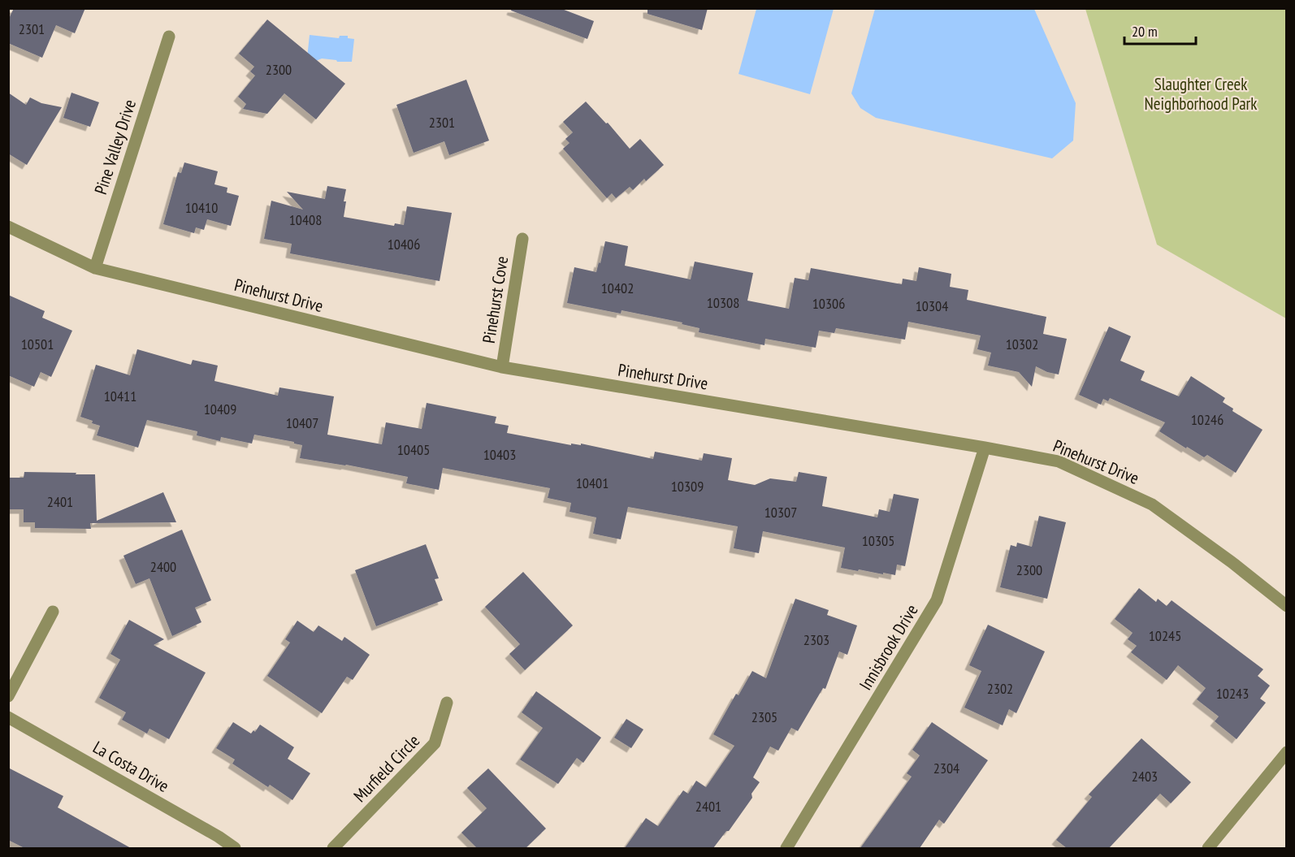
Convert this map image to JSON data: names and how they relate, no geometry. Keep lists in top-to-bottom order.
{
  "streets": {
    "street": [
      "Pine Valley Drive",
      "Pinehurst Drive",
      "Pinehurst Cove",
      "Innisbrook Drive",
      "La Costa Drive",
      "Murfield Circle"
    ]
  },
  "crossings": [
    ["Pine Valley Drive", "Pinehurst Drive"],
    ["Pinehurst Drive", "Pinehurst Cove"],
    ["Pinehurst Drive", "Innisbrook Drive"]
  ],
  "parks": ["Slaughter Creek Neighborhood Park"],
  "house_numbers": [
    "2301",
    "2300",
    "2301",
    "10410",
    "10408",
    "10406",
    "10402",
    "10308",
    "10306",
    "10304",
    "10501",
    "10302",
    "10411",
    "10409",
    "10246",
    "10407",
    "10405",
    "10403",
    "10401",
    "10309",
    "2401",
    "10307",
    "10305",
    "2400",
    "2300",
    "10245",
    "2303",
    "2302",
    "10243",
    "2305",
    "2304",
    "2403",
    "2401"
  ],
  "scale_bar": "20 m"
}
